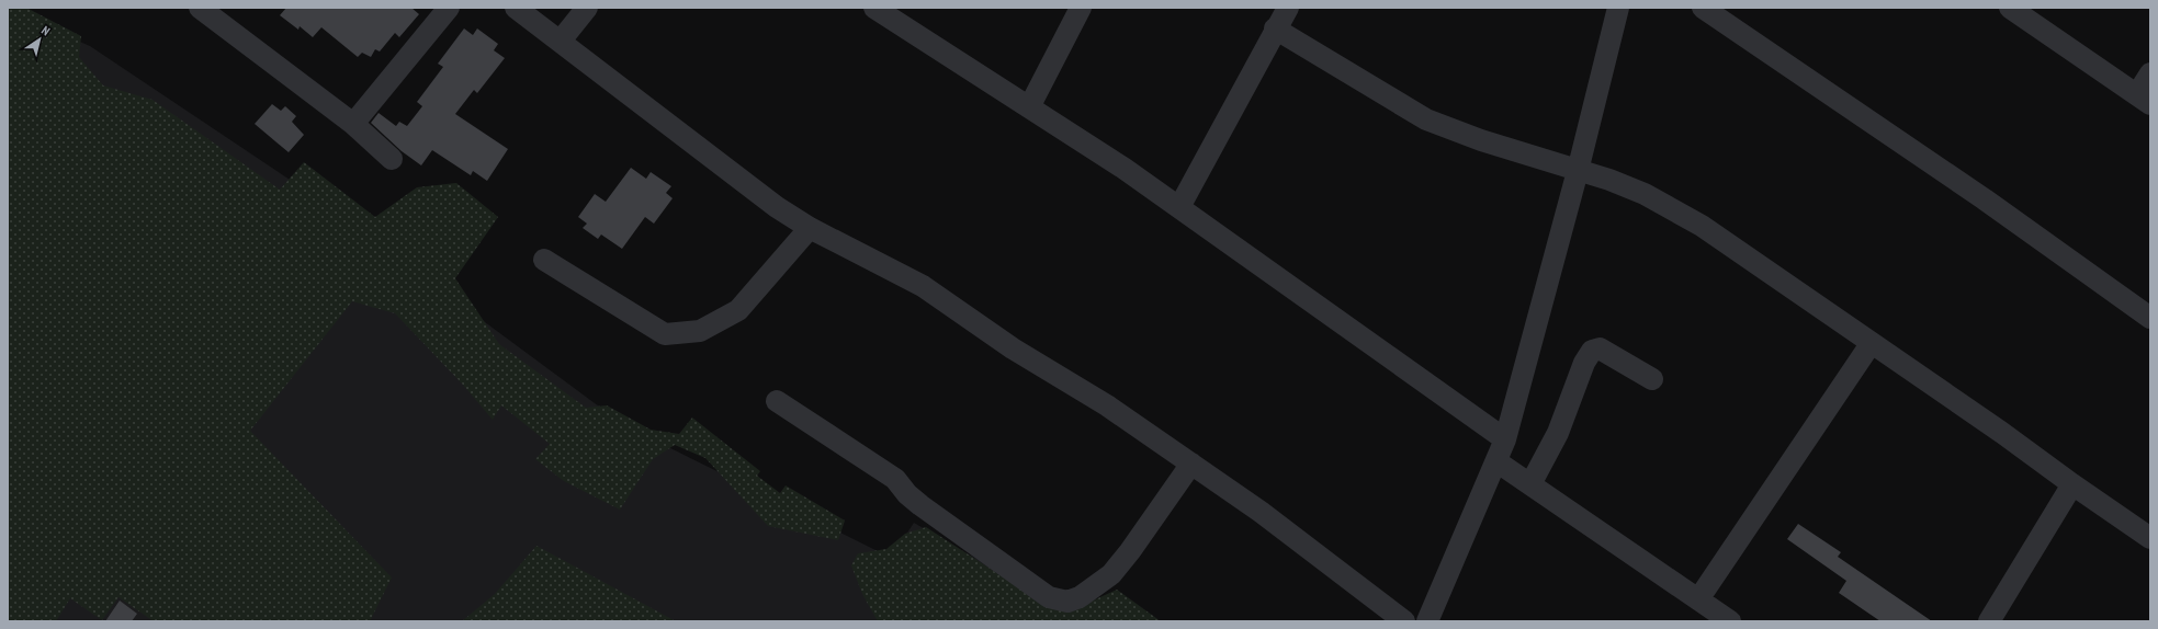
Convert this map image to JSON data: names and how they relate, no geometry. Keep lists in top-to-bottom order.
{
  "north": "top right"
}
